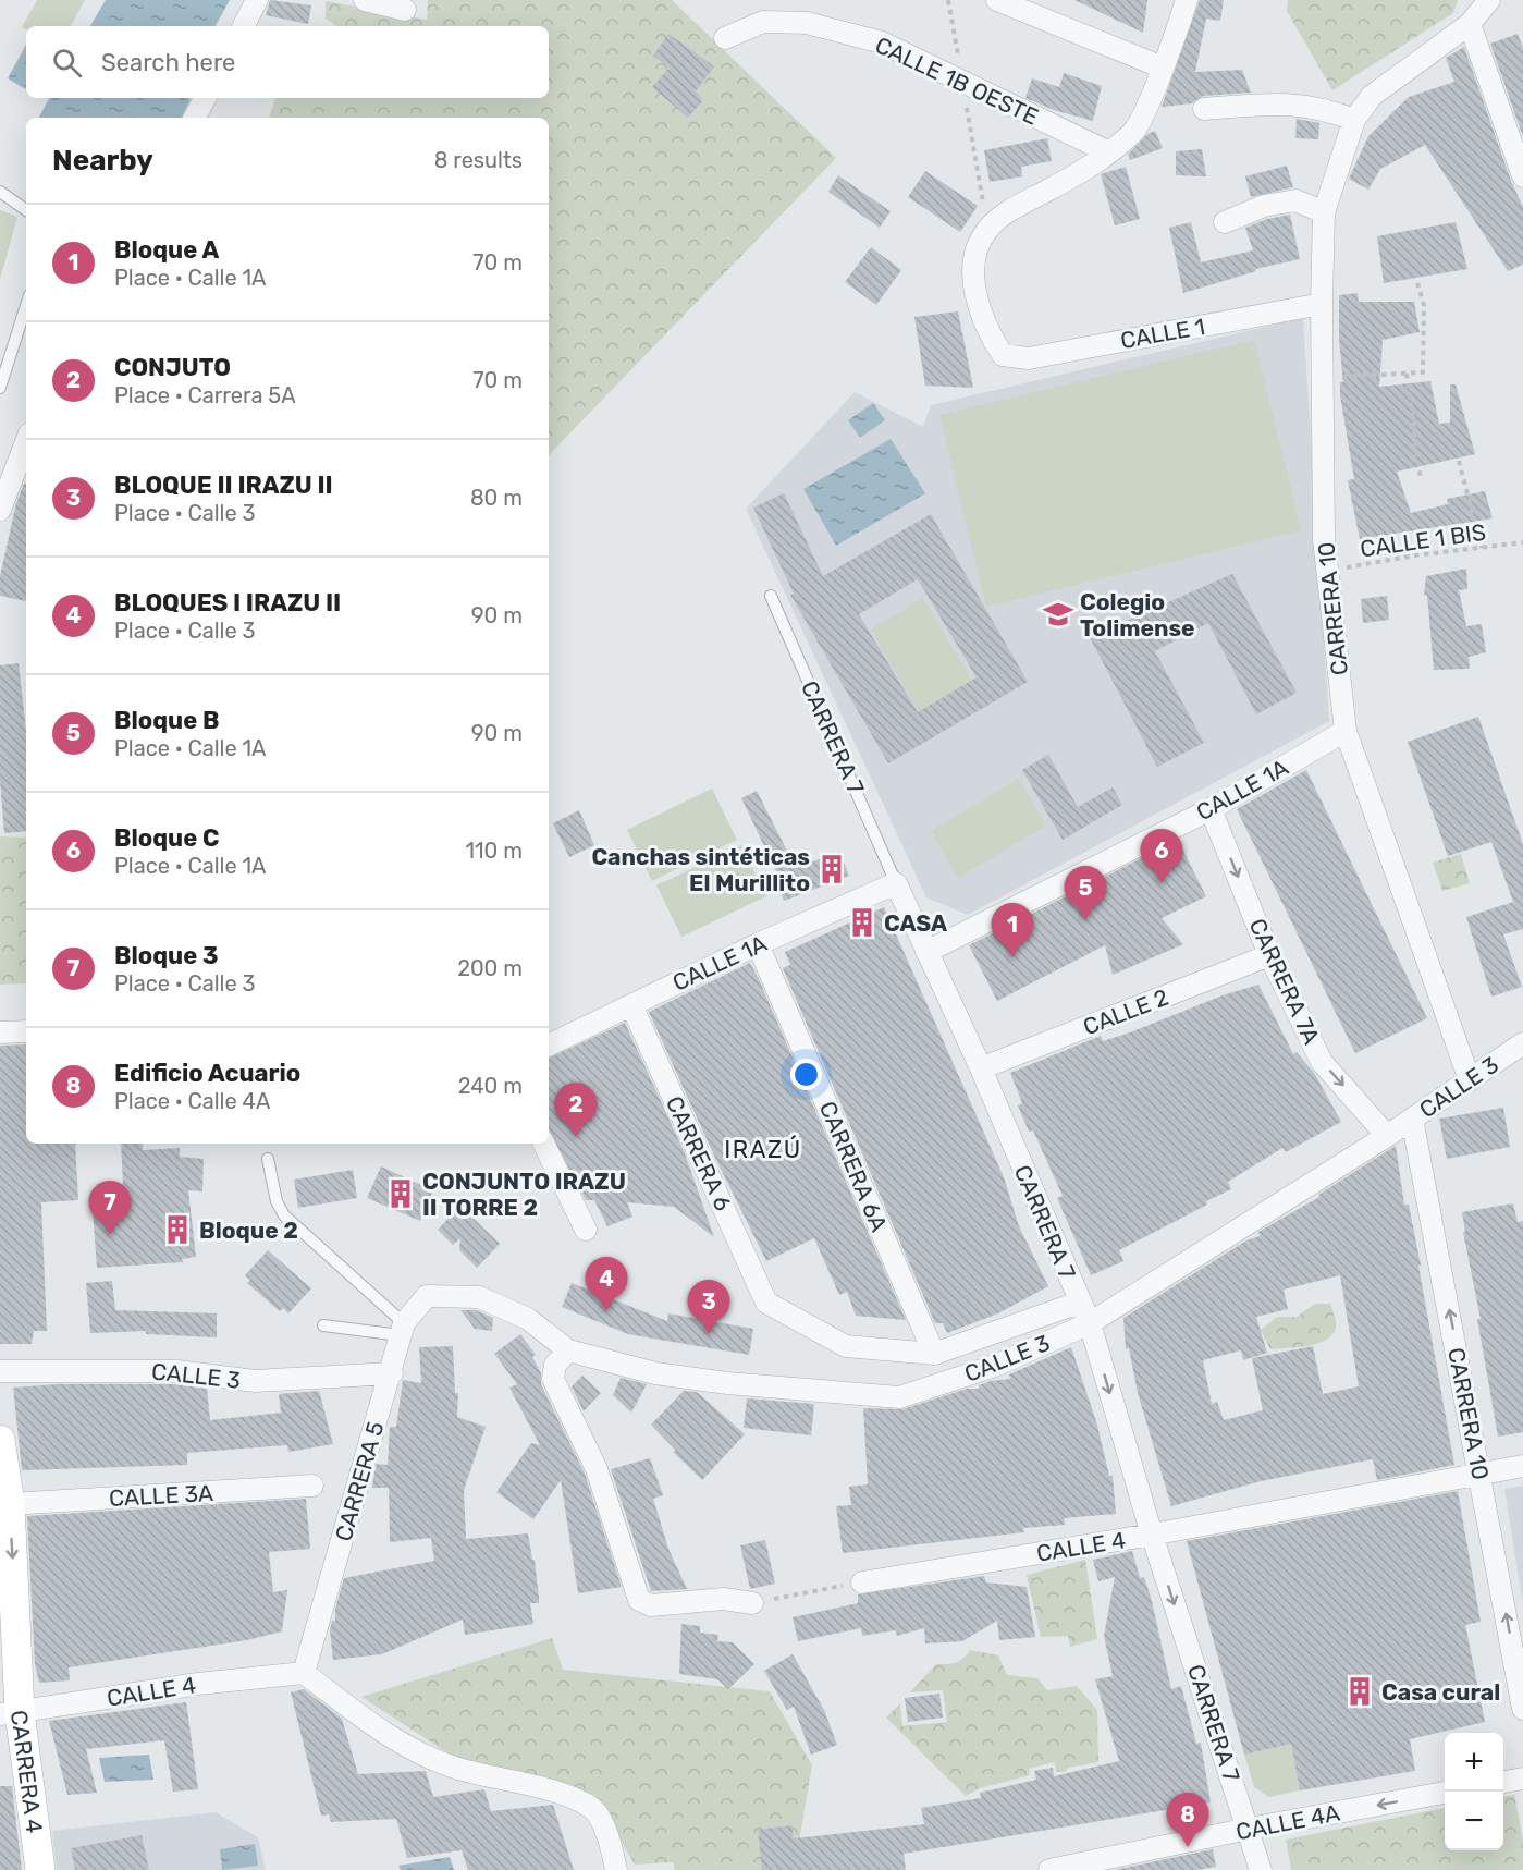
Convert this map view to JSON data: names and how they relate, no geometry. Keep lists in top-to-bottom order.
{
  "streets": {
    "street": [
      "CALLE 1B OESTE",
      "CALLE 1",
      "CARRERA 10",
      "CARRERA 7",
      "CALLE 1A",
      "CARRERA 7A",
      "CALLE 2",
      "CALLE 3",
      "CARRERA 6",
      "CARRERA 6A",
      "CARRERA 5",
      "CALLE 3A",
      "CALLE 4",
      "CARRERA 4",
      "CALLE 4A"
    ],
    "path": ["CALLE 1 BIS"]
  },
  "crossings": [
    ["CALLE 1", "CARRERA 10"],
    ["CALLE 1 BIS", "CARRERA 10"],
    ["CARRERA 10", "CALLE 1A"],
    ["CARRERA 10", "CALLE 3"],
    ["CARRERA 10", "CALLE 4"],
    ["CARRERA 7", "CALLE 1A"],
    ["CARRERA 7", "CALLE 2"],
    ["CARRERA 7", "CALLE 3"],
    ["CARRERA 7", "CALLE 4"],
    ["CARRERA 7", "CALLE 4A"],
    ["CALLE 1A", "CARRERA 7A"],
    ["CALLE 1A", "CARRERA 6"],
    ["CALLE 1A", "CARRERA 6A"],
    ["CARRERA 7A", "CALLE 2"],
    ["CARRERA 7A", "CALLE 3"],
    ["CALLE 3", "CARRERA 6"],
    ["CALLE 3", "CARRERA 6A"],
    ["CALLE 3", "CARRERA 5"],
    ["CARRERA 5", "CALLE 4"],
    ["CALLE 3A", "CARRERA 4"],
    ["CALLE 4", "CARRERA 4"]
  ],
  "one_way": [
    "CARRERA 10",
    "CARRERA 7",
    "CARRERA 7A",
    "CARRERA 4",
    "CALLE 4A"
  ],
  "districts": ["IRAZÚ"],
  "places": {
    "school or university": ["Colegio Tolimense"],
    "building": [
      "Canchas sintéticas El Murillito",
      "CASA",
      "CONJUNTO IRAZU II TORRE 2",
      "Bloque 2",
      "Casa cural"
    ]
  },
  "page": {
    "search": "Search here",
    "heading": ["Nearby", "8 results"],
    "list": [
      {
        "mark": "1",
        "name": "Bloque A",
        "note": "Place · Calle 1A",
        "value": "70 m"
      },
      {
        "mark": "2",
        "name": "CONJUTO",
        "note": "Place · Carrera 5A",
        "value": "70 m"
      },
      {
        "mark": "3",
        "name": "BLOQUE II IRAZU II",
        "note": "Place · Calle 3",
        "value": "80 m"
      },
      {
        "mark": "4",
        "name": "BLOQUES I IRAZU II",
        "note": "Place · Calle 3",
        "value": "90 m"
      },
      {
        "mark": "5",
        "name": "Bloque B",
        "note": "Place · Calle 1A",
        "value": "90 m"
      },
      {
        "mark": "6",
        "name": "Bloque C",
        "note": "Place · Calle 1A",
        "value": "110 m"
      },
      {
        "mark": "7",
        "name": "Bloque 3",
        "note": "Place · Calle 3",
        "value": "200 m"
      },
      {
        "mark": "8",
        "name": "Edificio Acuario",
        "note": "Place · Calle 4A",
        "value": "240 m"
      }
    ],
    "pins": [
      "6",
      "5",
      "1",
      "2",
      "7",
      "4",
      "3",
      "8"
    ],
    "map_buttons": ["+", "−"]
  }
}
